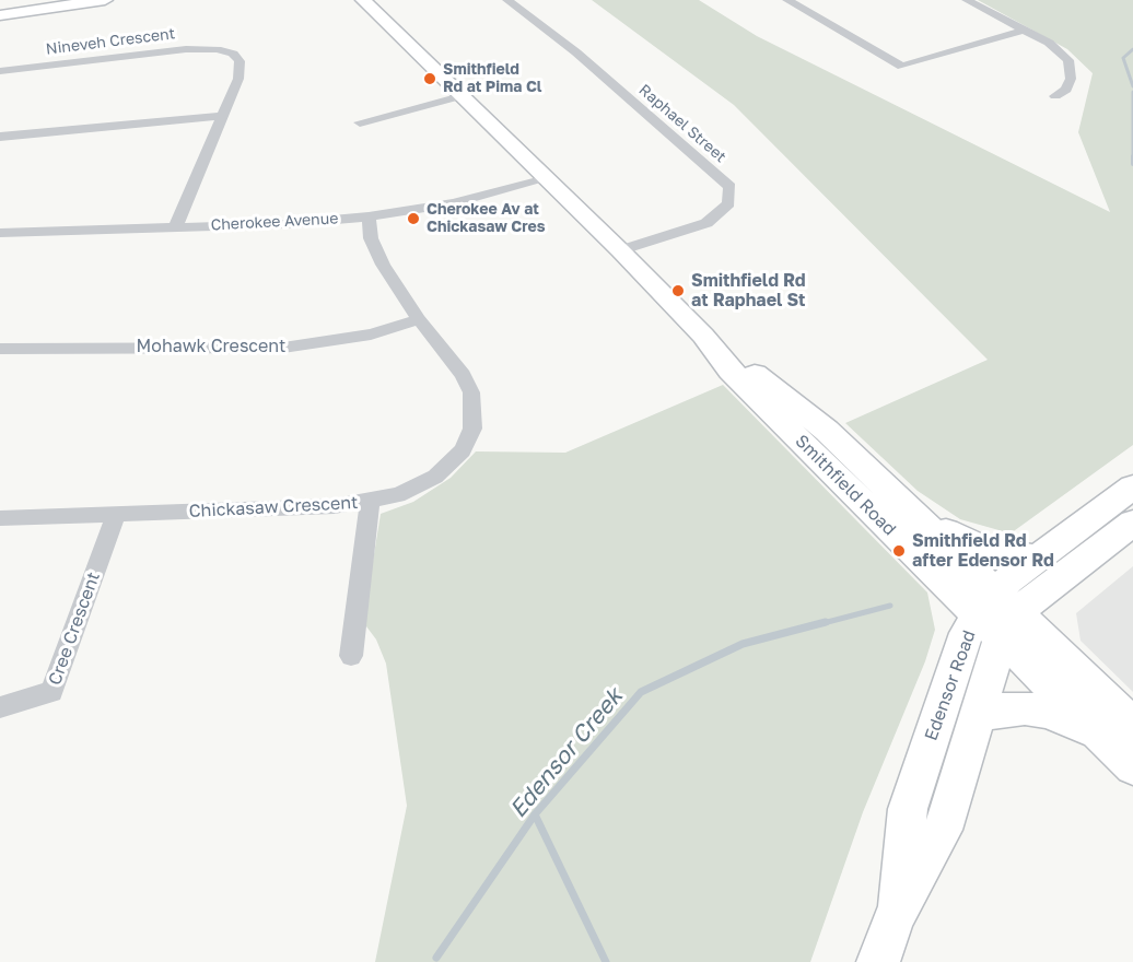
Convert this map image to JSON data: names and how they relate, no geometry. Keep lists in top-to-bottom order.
{
  "streets": {
    "main road": ["Smithfield Road", "Edensor Road"],
    "street": [
      "Nineveh Crescent",
      "Raphael Street",
      "Cherokee Avenue",
      "Mohawk Crescent",
      "Chickasaw Crescent",
      "Cree Crescent"
    ]
  },
  "crossings": [
    ["Raphael Street", "Smithfield Road"],
    ["Cherokee Avenue", "Smithfield Road"],
    ["Cherokee Avenue", "Chickasaw Crescent"],
    ["Mohawk Crescent", "Chickasaw Crescent"],
    ["Smithfield Road", "Edensor Road"],
    ["Chickasaw Crescent", "Cree Crescent"]
  ],
  "water": ["Edensor Creek"],
  "places": [
    "Smithfield Rd at Pima Cl",
    "Cherokee Av at Chickasaw Cres",
    "Smithfield Rd at Raphael St",
    "Smithfield Rd after Edensor Rd"
  ]
}
